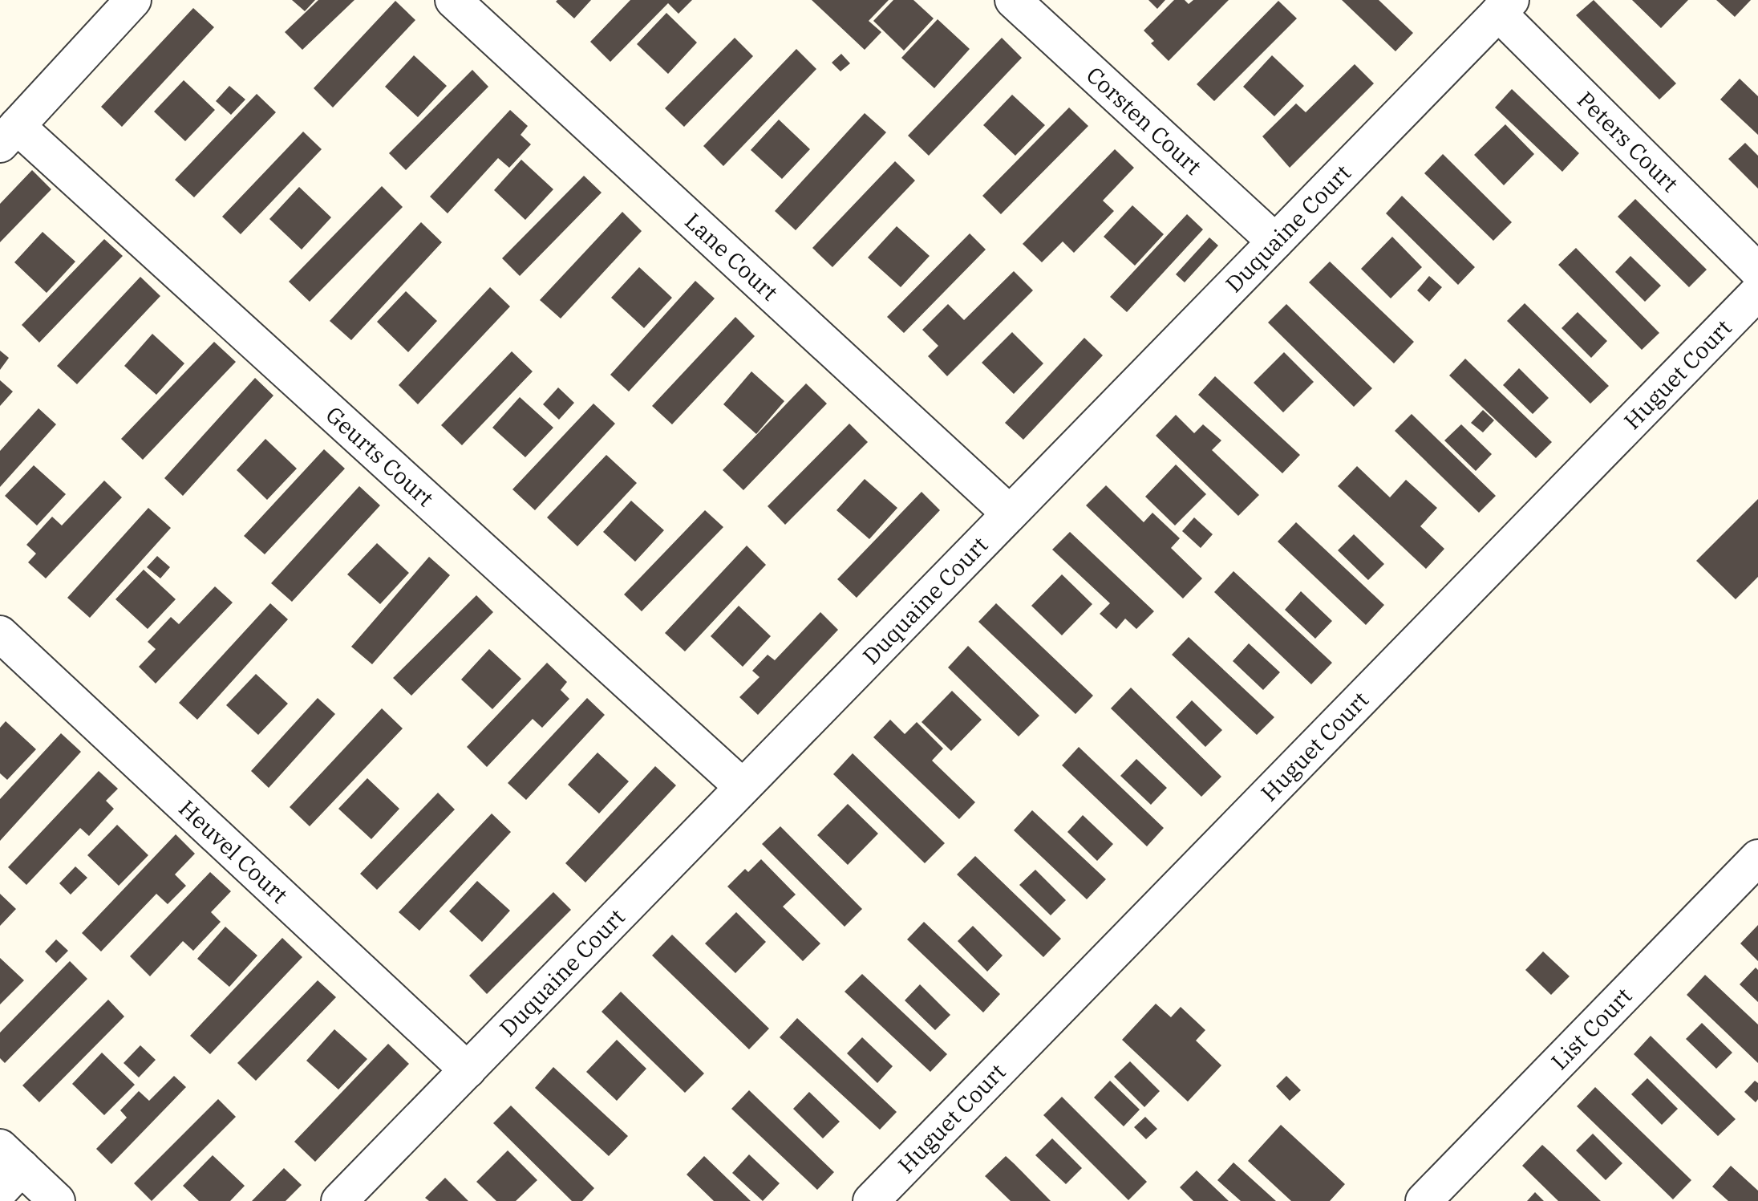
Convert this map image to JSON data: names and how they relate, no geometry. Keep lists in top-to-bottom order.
{
  "streets": {
    "street": [
      "Corsten Court",
      "Peters Court",
      "Duquaine Court",
      "Lane Court",
      "Huguet Court",
      "Geurts Court",
      "Heuvel Court",
      "List Court"
    ]
  },
  "crossings": [
    ["Corsten Court", "Duquaine Court"],
    ["Peters Court", "Duquaine Court"],
    ["Duquaine Court", "Lane Court"],
    ["Duquaine Court", "Geurts Court"],
    ["Duquaine Court", "Heuvel Court"]
  ]
}
